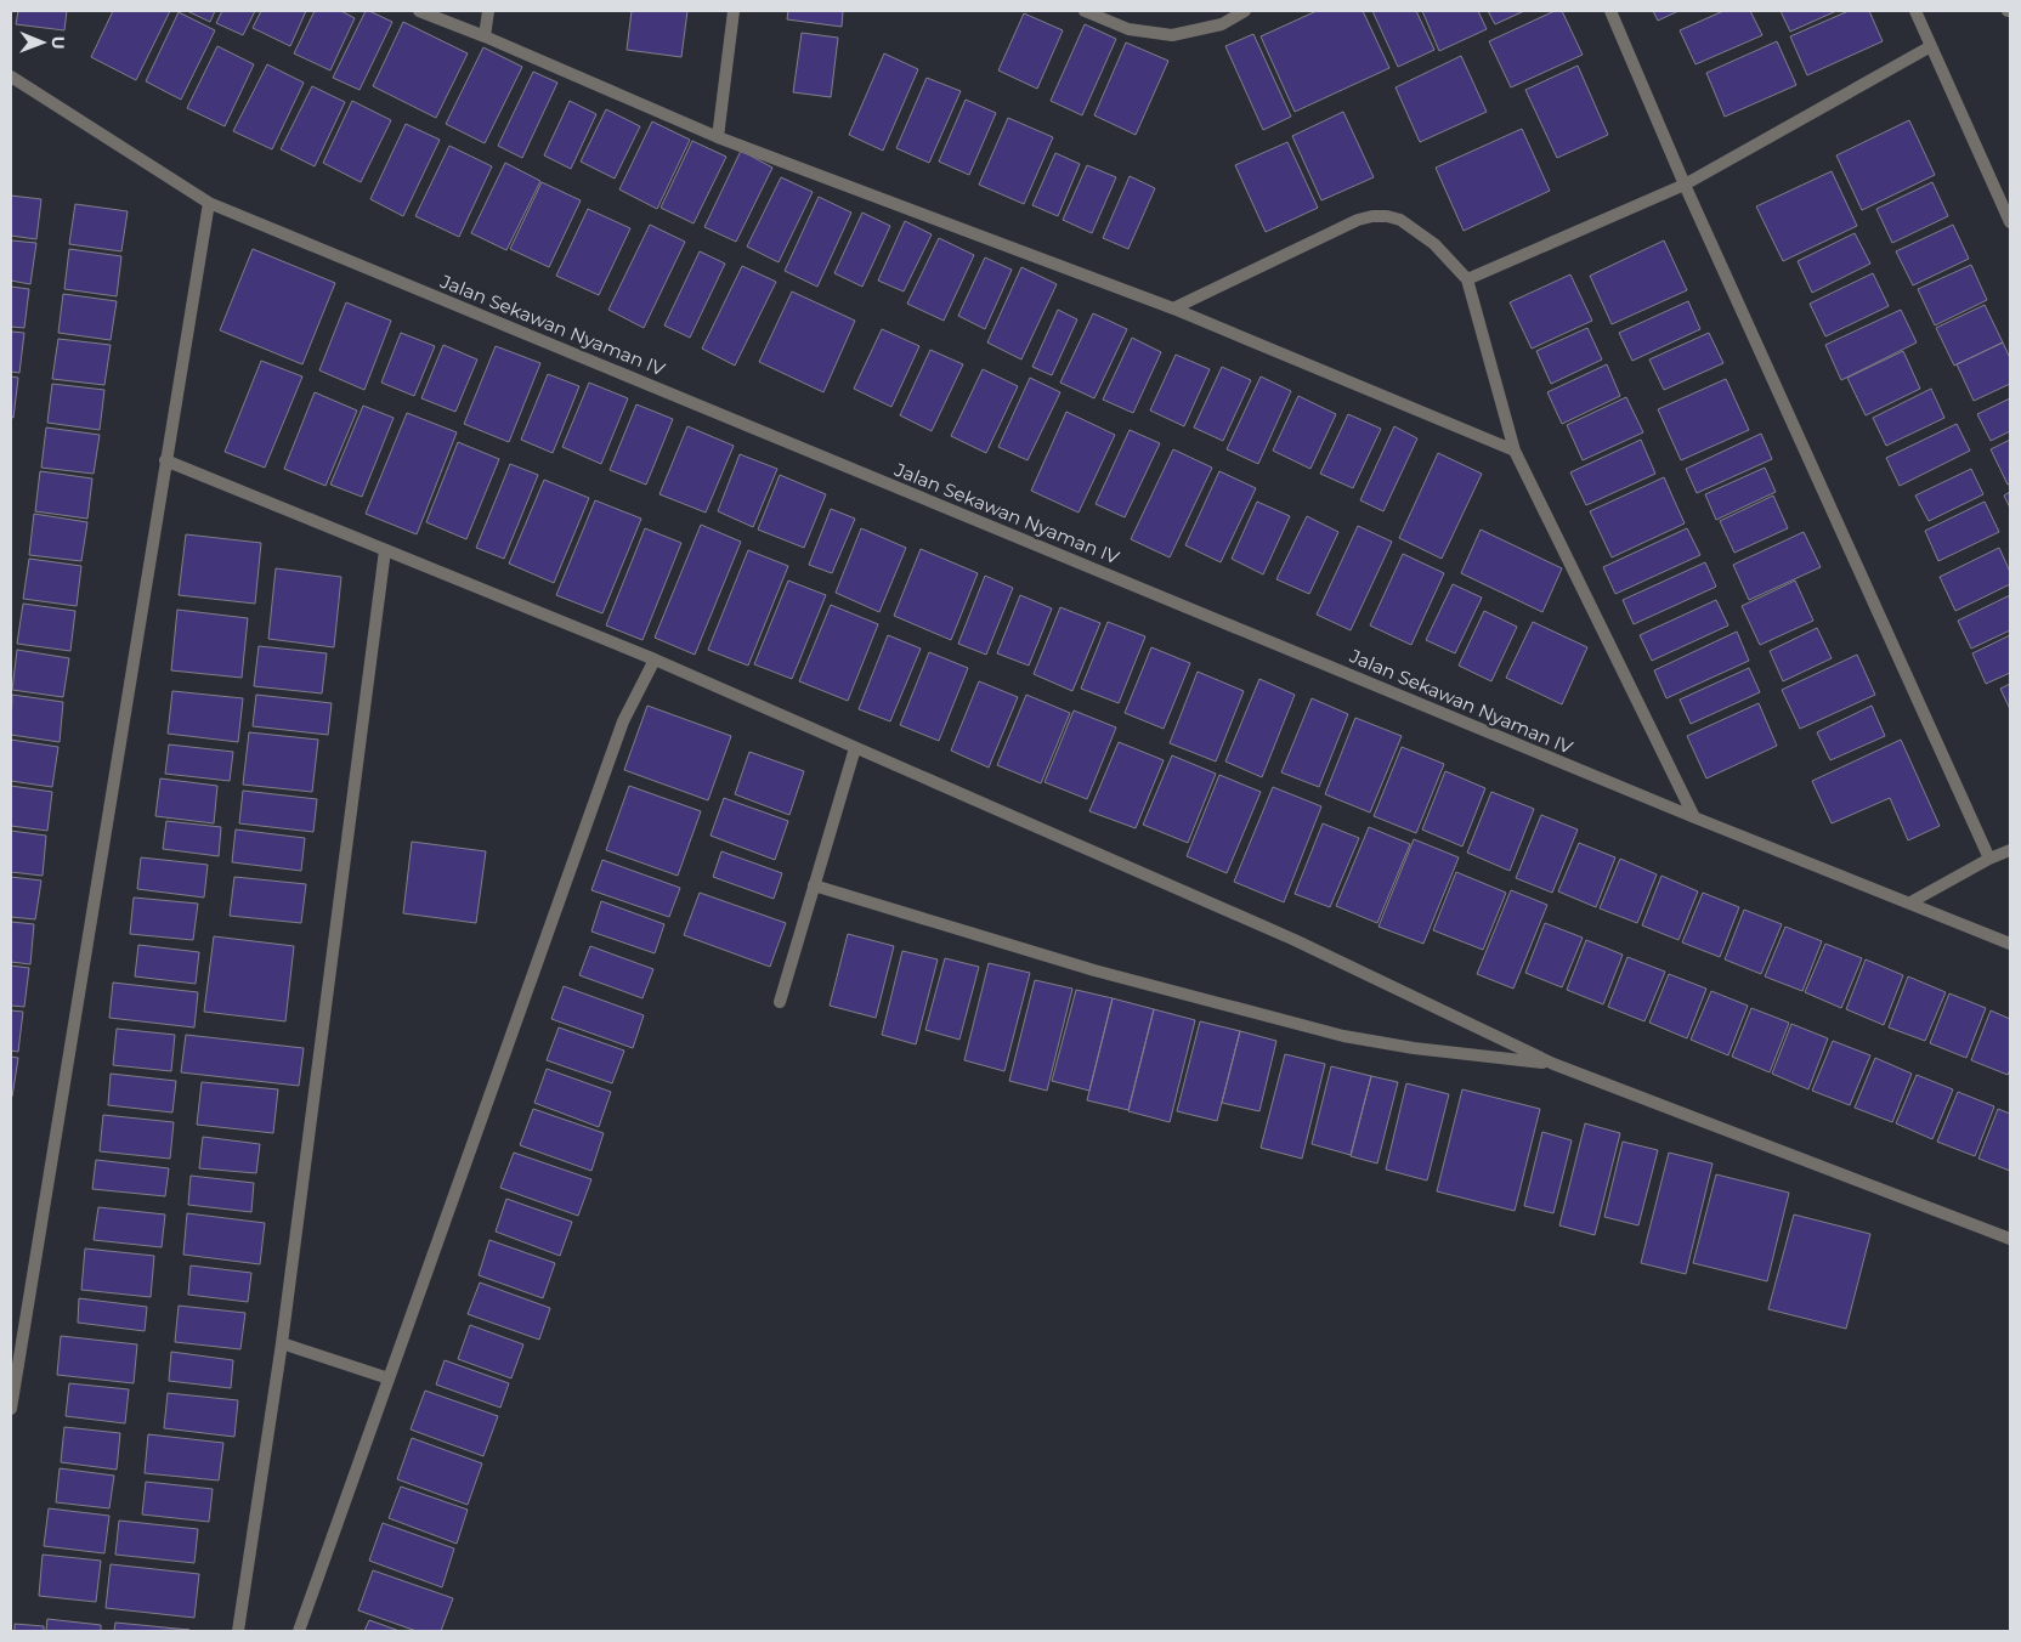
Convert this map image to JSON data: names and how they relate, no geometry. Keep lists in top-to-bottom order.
{
  "streets": {
    "street": ["Jalan Sekawan Nyaman IV"]
  },
  "north": "right"
}
